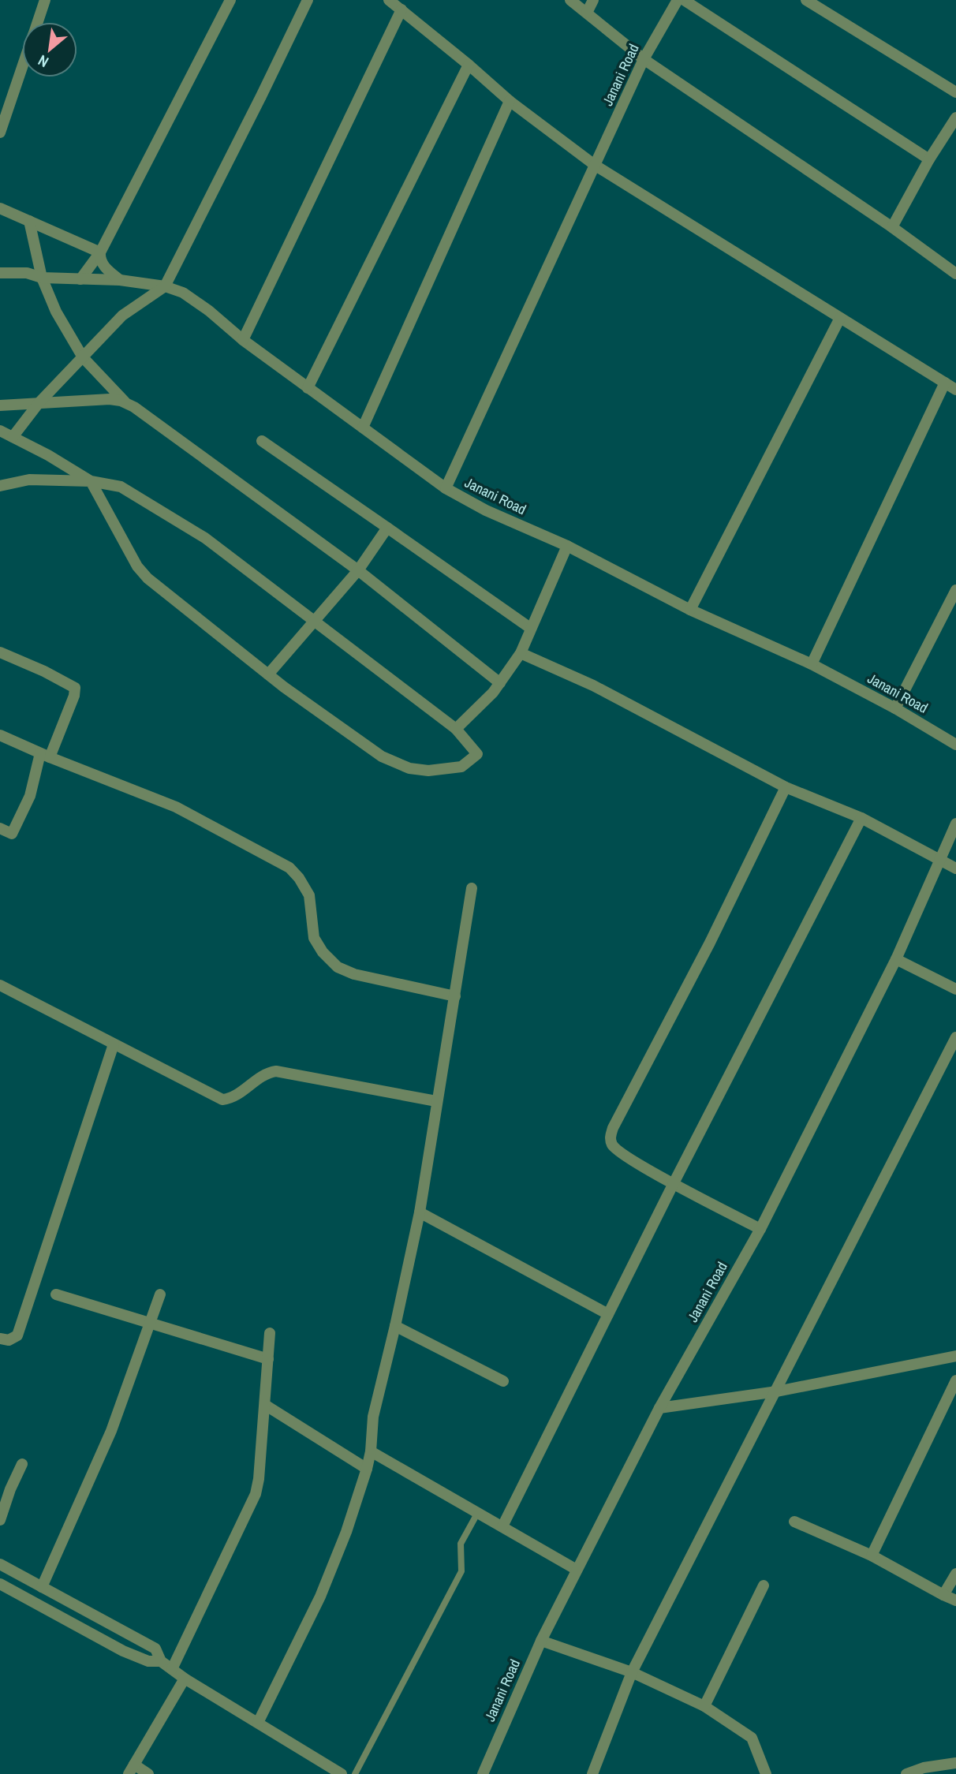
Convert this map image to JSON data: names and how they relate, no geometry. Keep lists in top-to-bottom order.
{
  "streets": {
    "street": ["Janani Road"]
  },
  "north": "bottom left"
}
